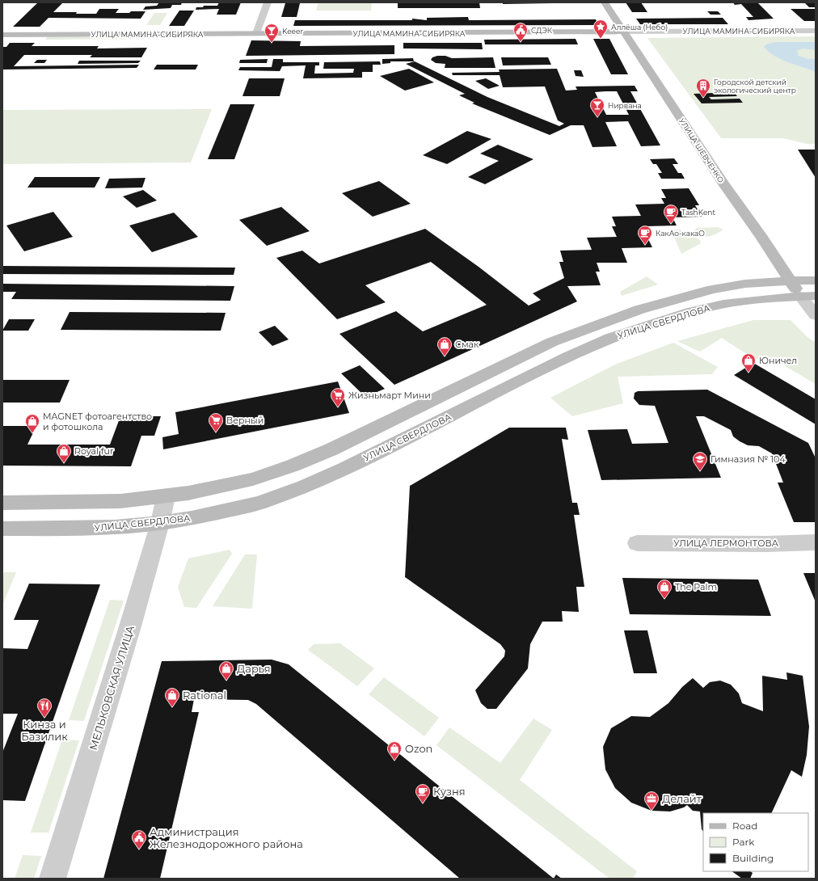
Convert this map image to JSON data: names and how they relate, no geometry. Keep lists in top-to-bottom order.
{
  "streets": {
    "main road": ["УЛИЦА МАМИНА-СИБИРЯКА", "УЛИЦА ШЕВЧЕНКО", "УЛИЦА СВЕРДЛОВА"],
    "street": ["УЛИЦА ЛЕРМОНТОВА", "МЕЛЬКОВСКАЯ УЛИЦА"]
  },
  "crossings": [
    ["УЛИЦА МАМИНА-СИБИРЯКА", "УЛИЦА ШЕВЧЕНКО"],
    ["УЛИЦА ШЕВЧЕНКО", "УЛИЦА СВЕРДЛОВА"],
    ["УЛИЦА СВЕРДЛОВА", "МЕЛЬКОВСКАЯ УЛИЦА"]
  ],
  "places": {
    "place": ["Аллёша (Небо)"],
    "public building": ["СДЭК", "Администрация Железнодорожного района"],
    "bar": ["Keeer", "Нирвана"],
    "building": ["Городской детский экологический центр"],
    "cafe": ["TashKent", "КакАо-какаО", "Кузня"],
    "shop": [
      "Смак",
      "Юничел",
      "MAGNET фотоагентство и фотошкола",
      "Royal fur",
      "The Palm",
      "Дарья",
      "Rational",
      "Ozon"
    ],
    "supermarket": ["Жизньмарт Мини", "Верный"],
    "school or university": ["Гимназия № 104"],
    "restaurant": ["Кинза и Базилик"],
    "office": ["Делайт"]
  },
  "legend": ["Road", "Park", "Building"]
}
